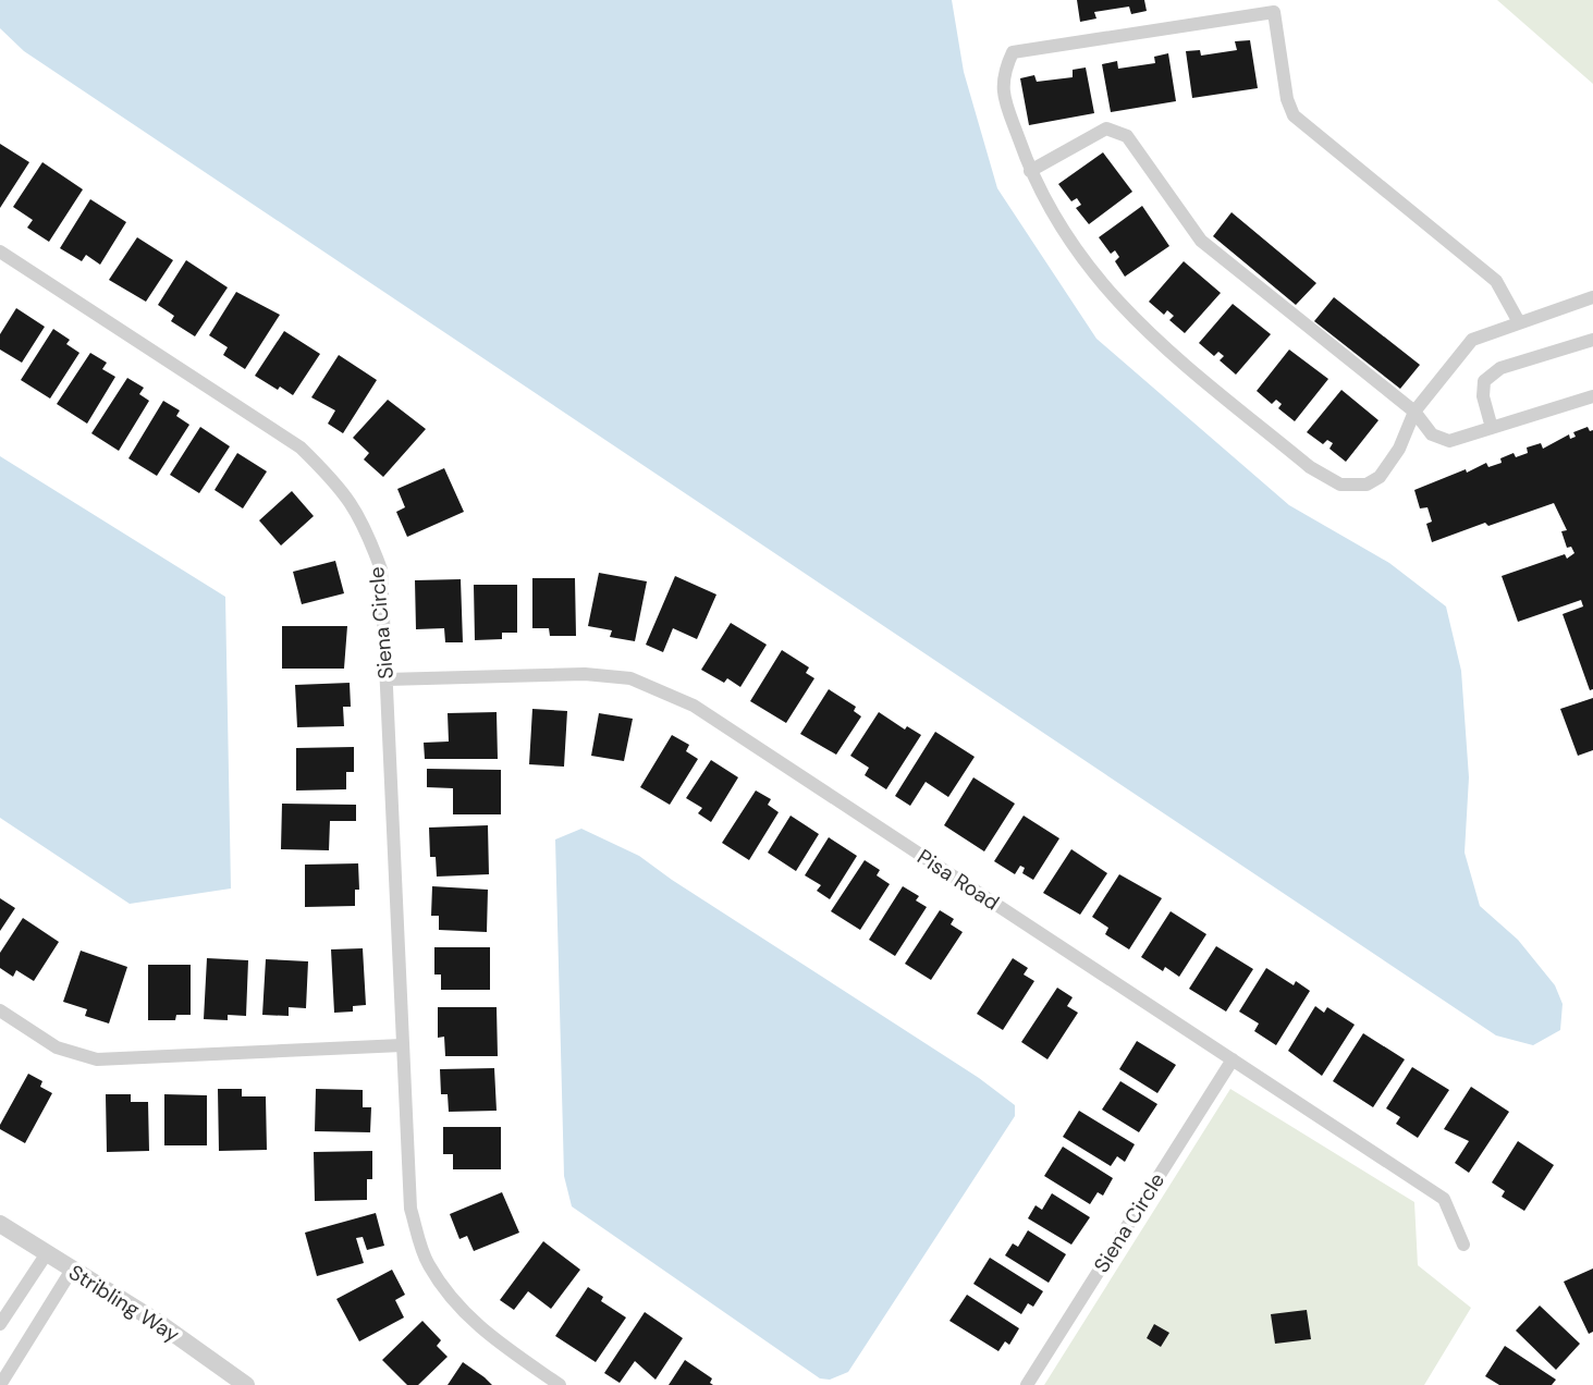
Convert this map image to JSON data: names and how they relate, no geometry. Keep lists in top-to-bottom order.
{
  "streets": {
    "street": ["Siena Circle", "Pisa Road", "Stribling Way"]
  },
  "crossings": [
    ["Siena Circle", "Pisa Road"]
  ]
}
